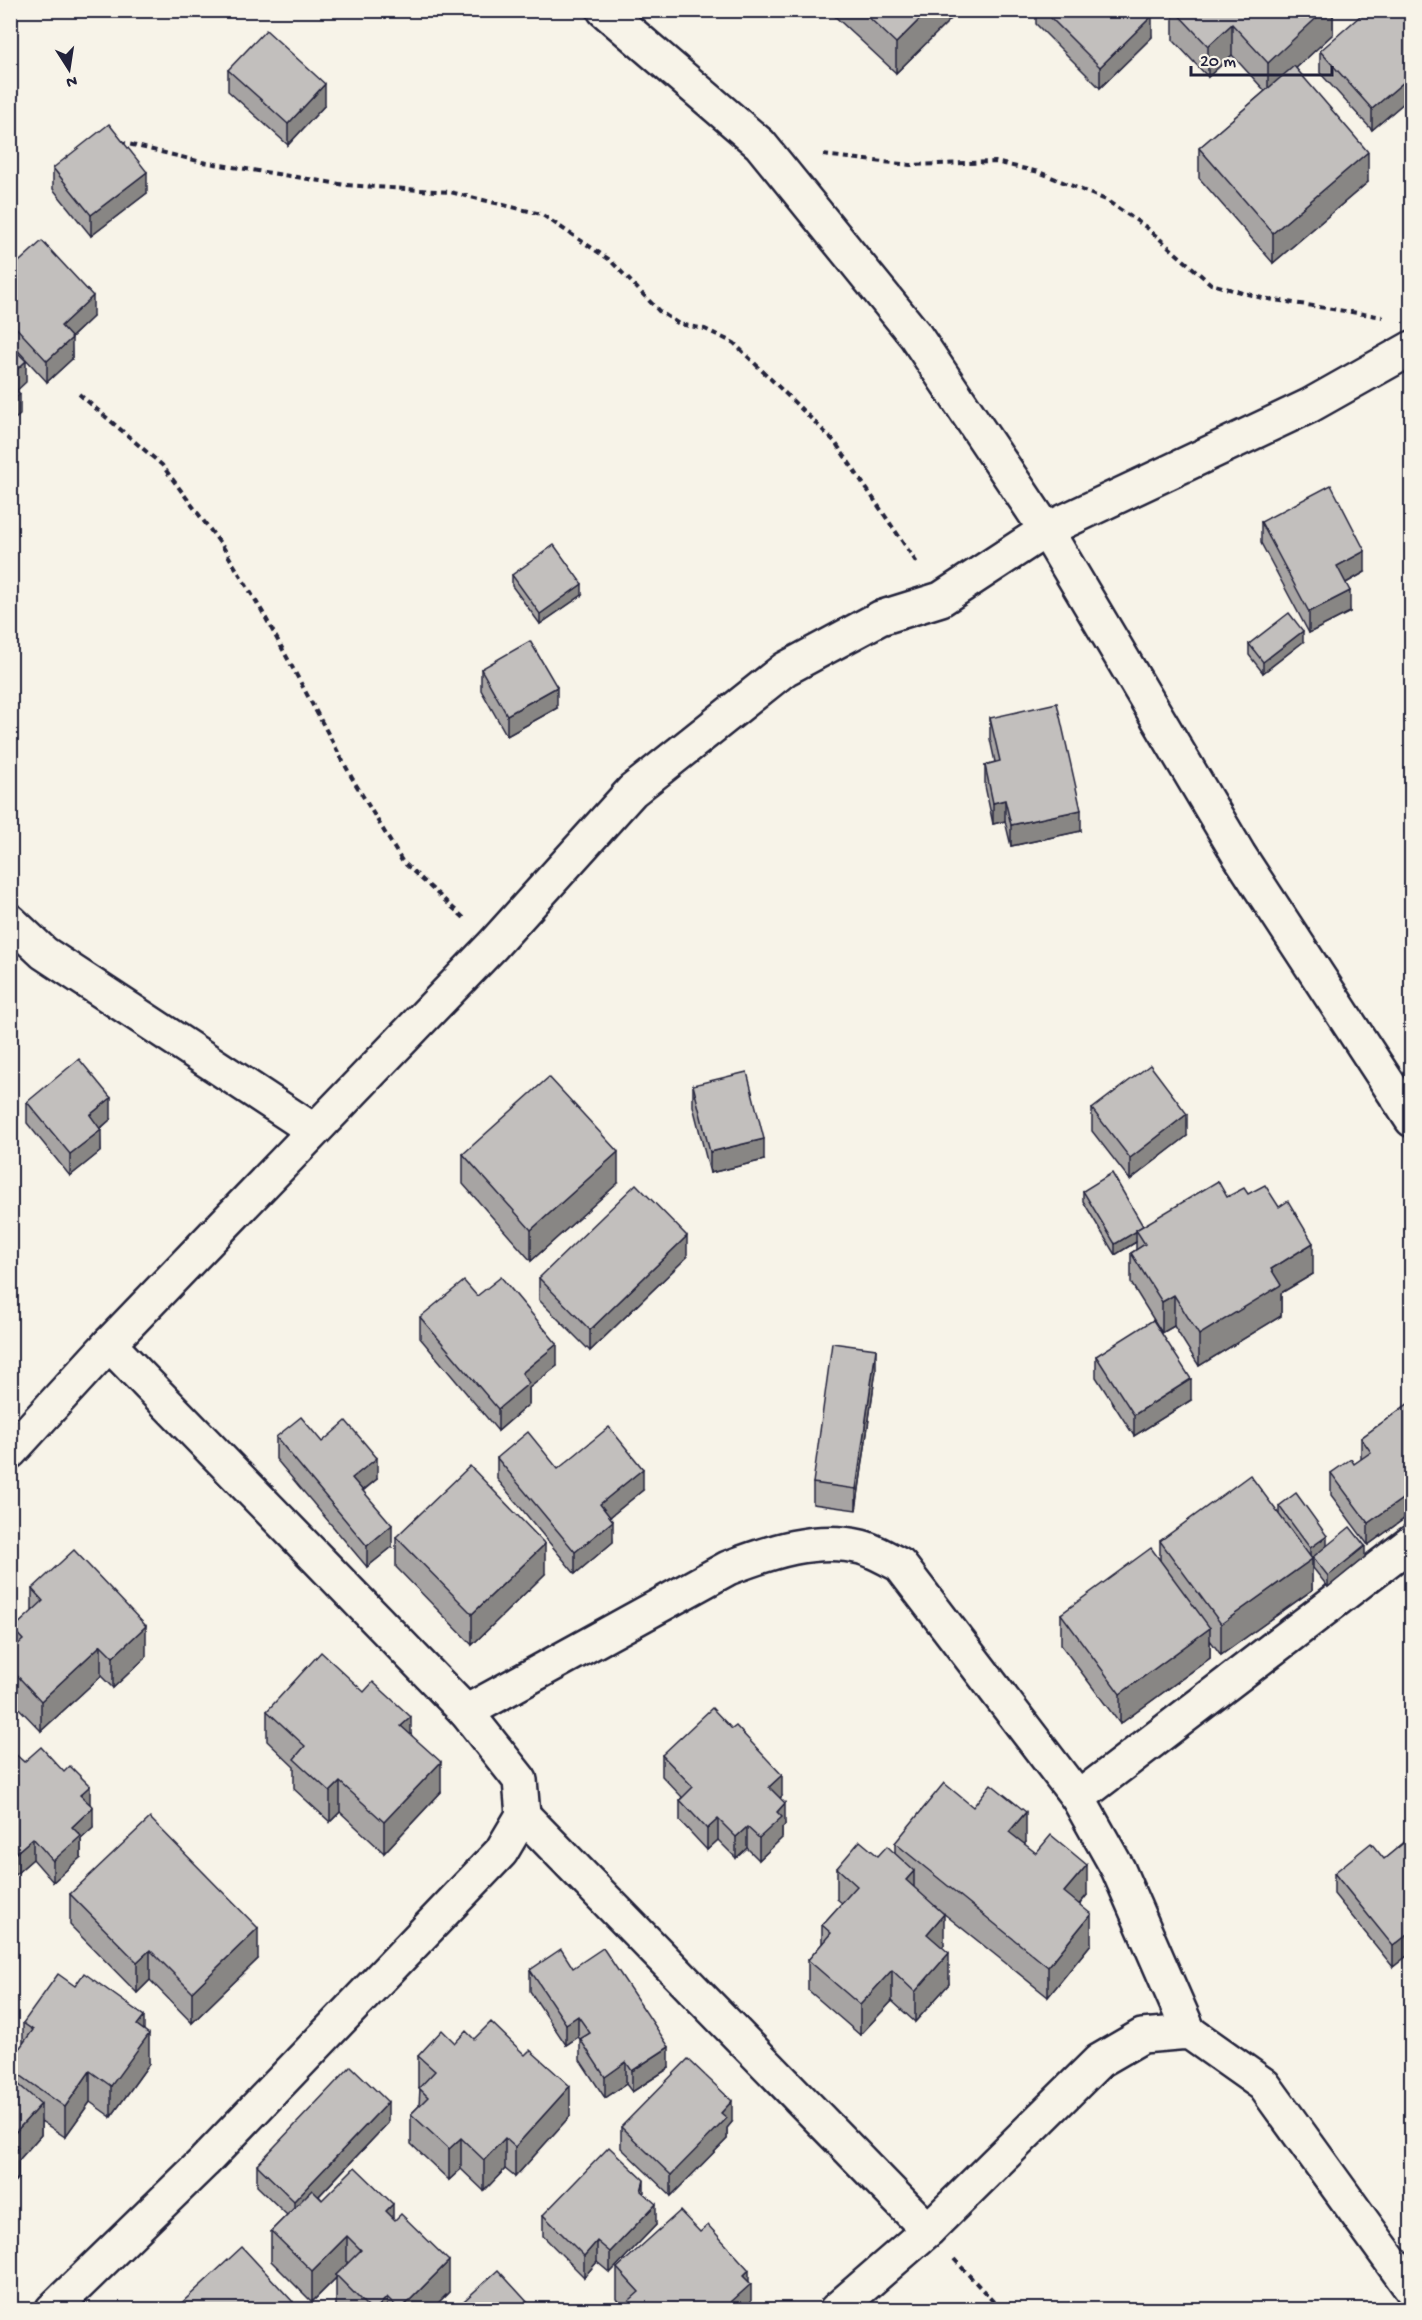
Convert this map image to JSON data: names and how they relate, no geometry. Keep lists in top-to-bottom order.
{
  "scale_bar": "20 m",
  "north": "bottom"
}
